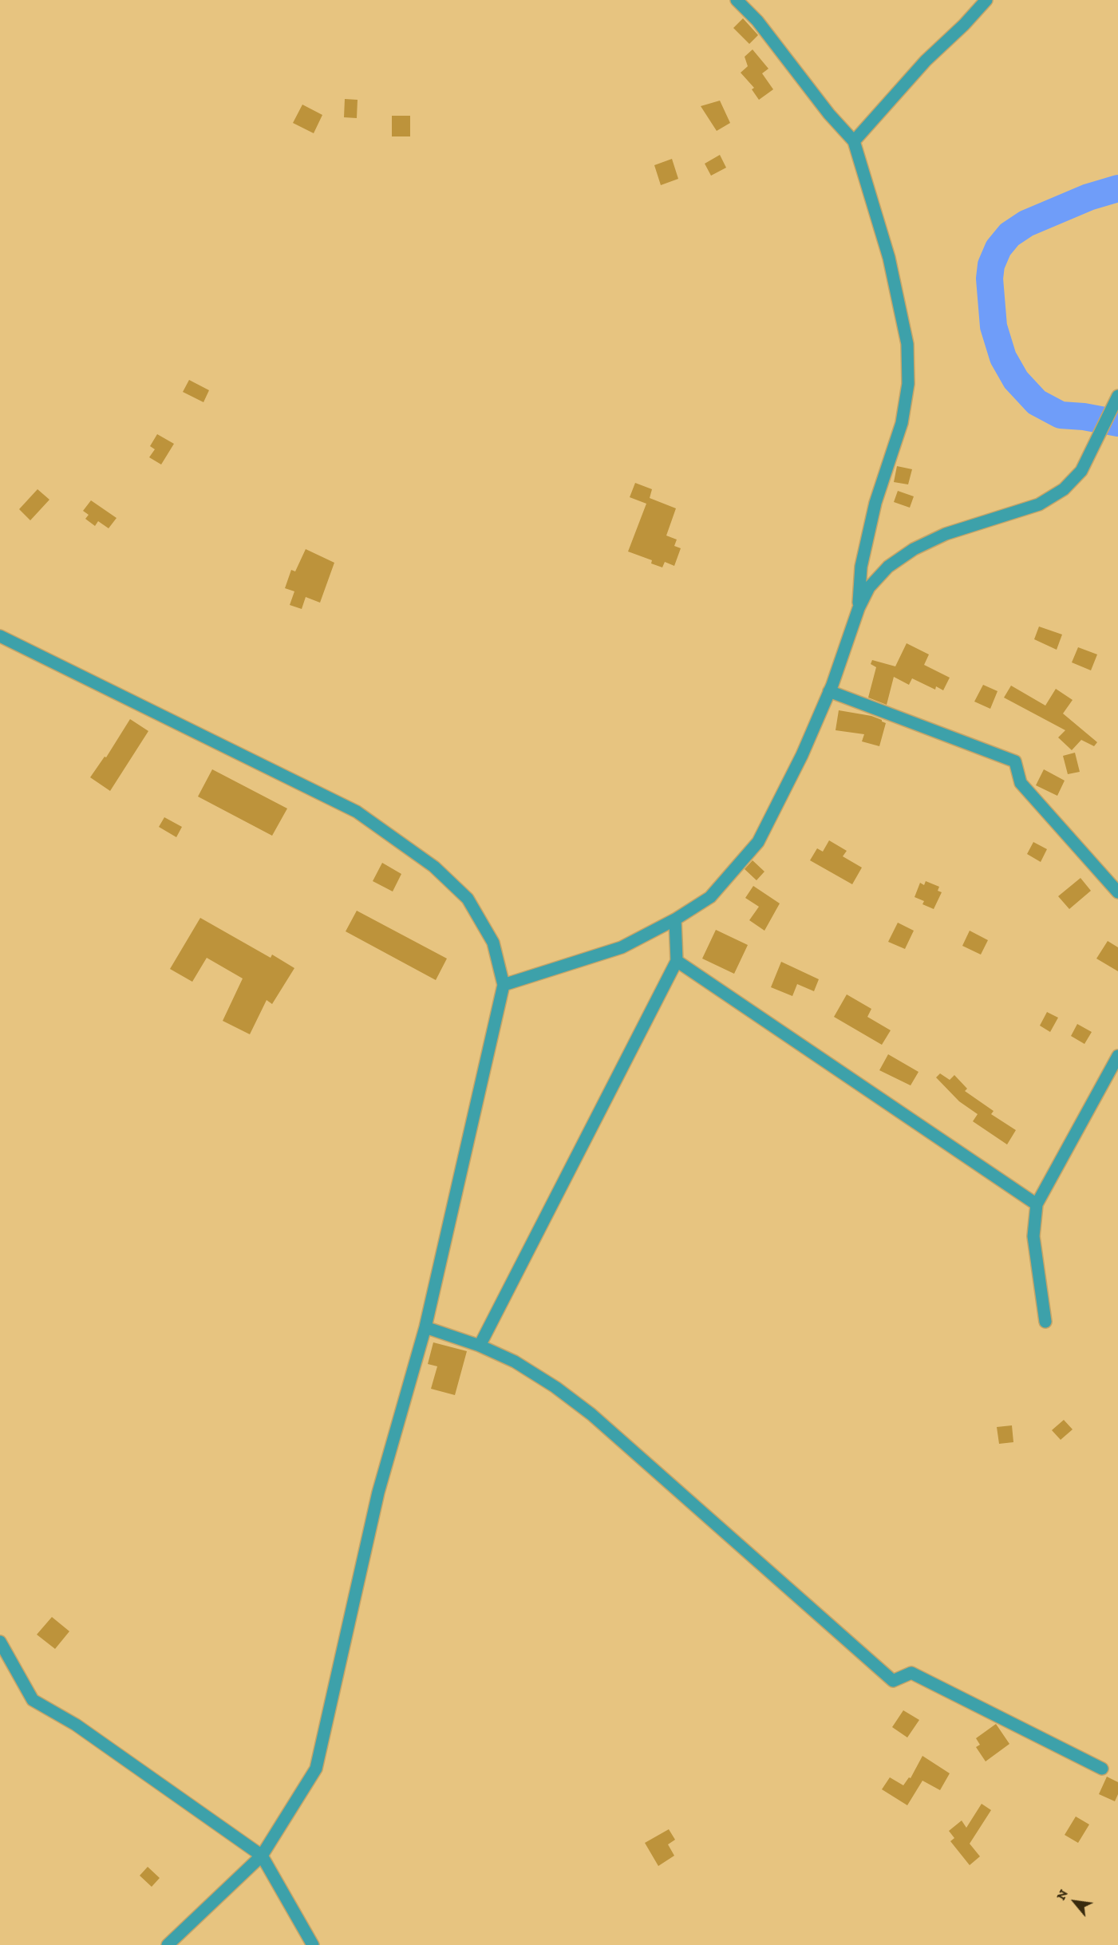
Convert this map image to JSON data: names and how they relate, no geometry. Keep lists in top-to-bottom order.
{
  "north": "top left"
}
